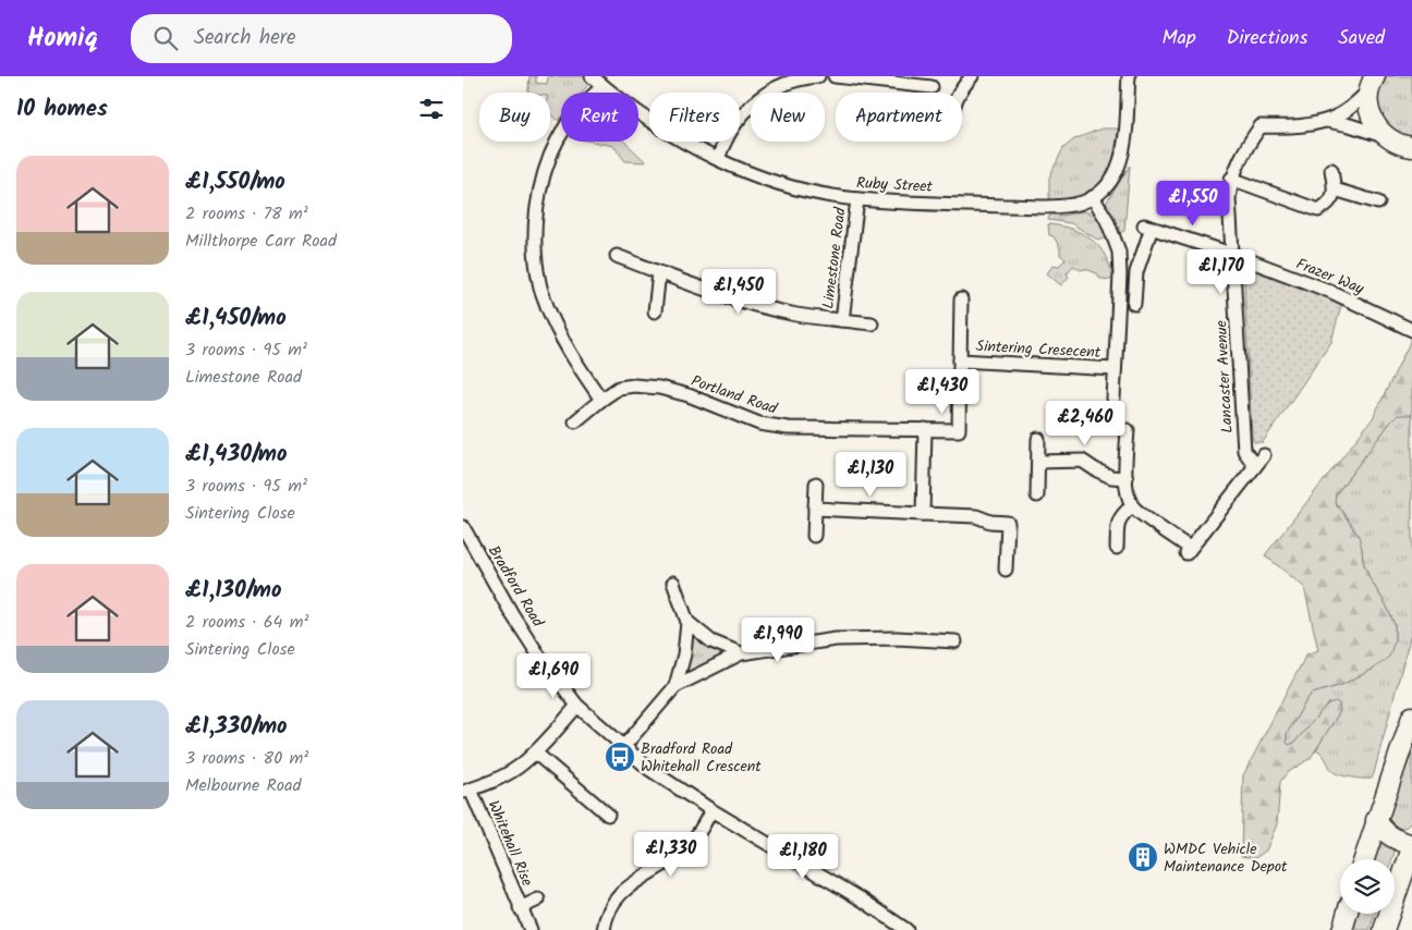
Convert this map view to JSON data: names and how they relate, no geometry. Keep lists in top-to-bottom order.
{
  "streets": {
    "street": [
      "Ruby Street",
      "Limestone Road",
      "Frazer Way",
      "Sintering Cresecent",
      "Lancaster Avenue",
      "Portland Road",
      "Bradford Road",
      "Whitehall Rise"
    ]
  },
  "crossings": [
    ["Ruby Street", "Limestone Road"],
    ["Ruby Street", "Sintering Cresecent"],
    ["Frazer Way", "Lancaster Avenue"],
    ["Sintering Cresecent", "Portland Road"],
    ["Bradford Road", "Whitehall Rise"]
  ],
  "places": {
    "bus stop": ["Bradford Road Whitehall Crescent"],
    "building": ["WMDC Vehicle Maintenance Depot"]
  },
  "page": {
    "header": "Homiq",
    "search": "Search here",
    "nav": ["Map", "Directions", "Saved"],
    "heading": "10 homes",
    "chip": [
      "Buy",
      "Rent",
      "Filters",
      "New",
      "Apartment"
    ],
    "list": [
      {
        "name": "£1,550/mo",
        "note": "2 rooms · 78 m² · Millthorpe Carr Road"
      },
      {
        "name": "£1,450/mo",
        "note": "3 rooms · 95 m² · Limestone Road"
      },
      {
        "name": "£1,430/mo",
        "note": "3 rooms · 95 m² · Sintering Close"
      },
      {
        "name": "£1,130/mo",
        "note": "2 rooms · 64 m² · Sintering Close"
      },
      {
        "name": "£1,330/mo",
        "note": "3 rooms · 80 m² · Melbourne Road"
      }
    ],
    "price": [
      "£1,550",
      "£1,170",
      "£1,450",
      "£1,430",
      "£2,460",
      "£1,130",
      "£1,990",
      "£1,690",
      "£1,330",
      "£1,180"
    ]
  }
}
